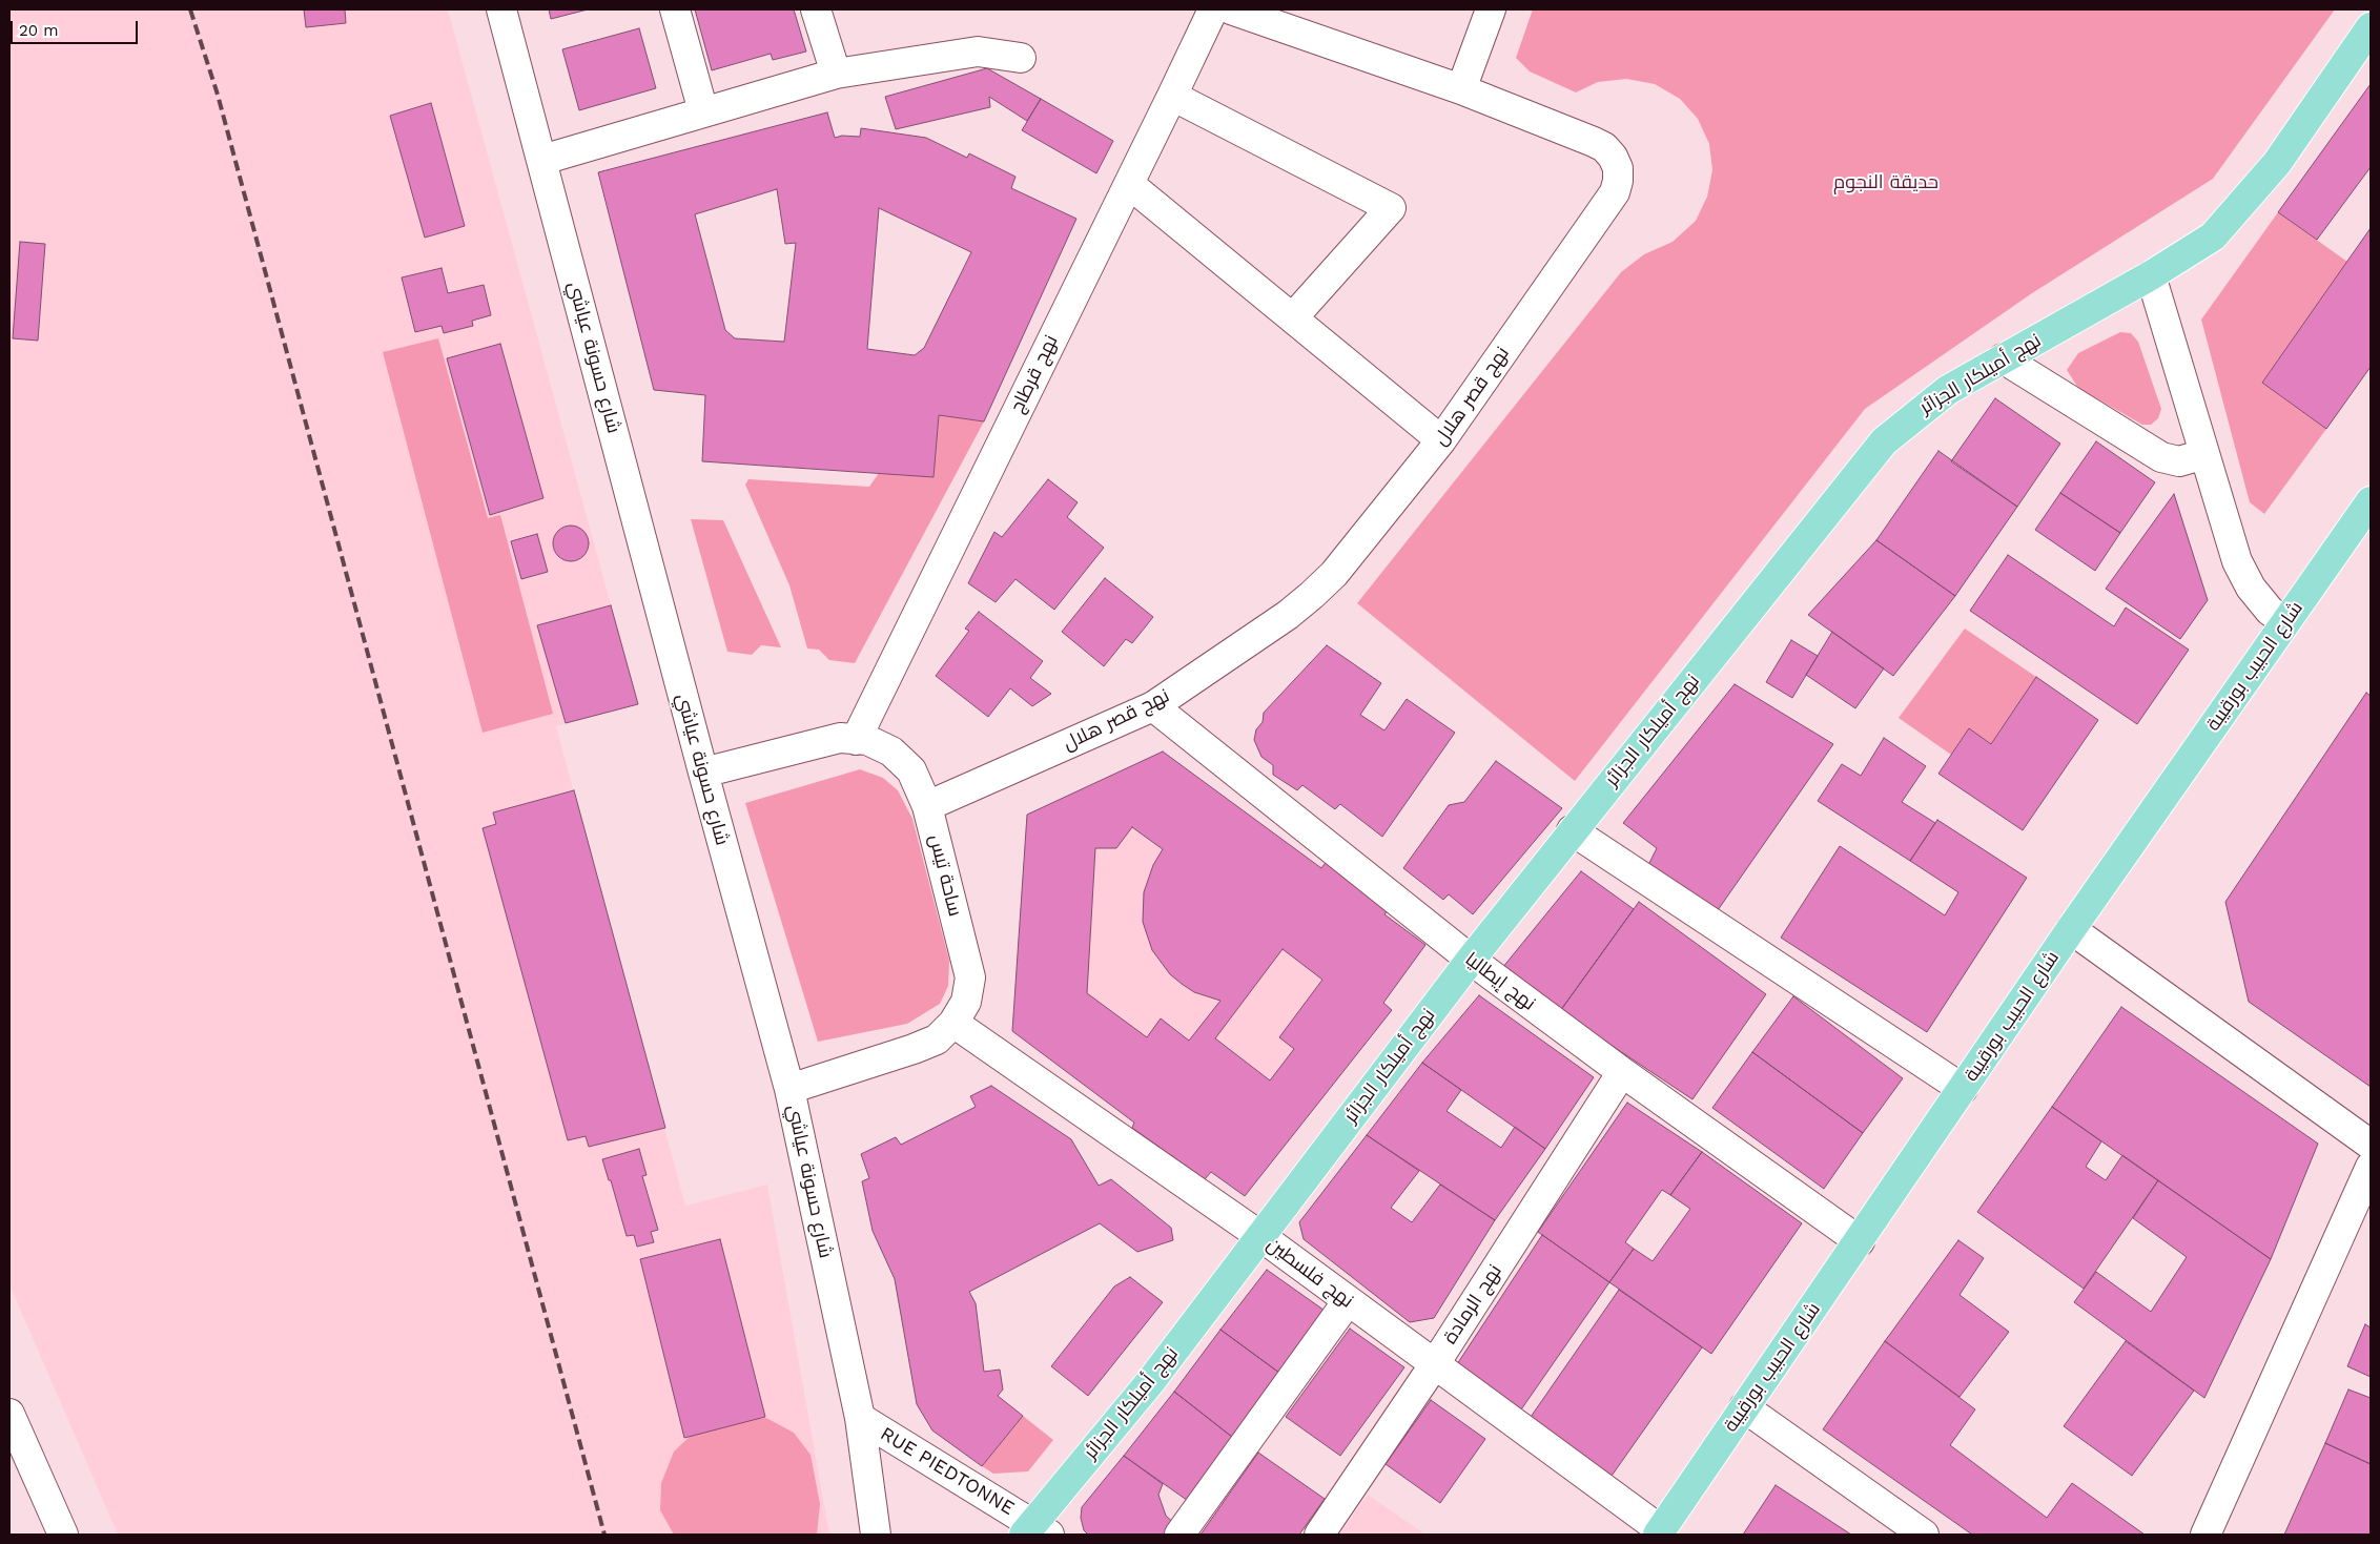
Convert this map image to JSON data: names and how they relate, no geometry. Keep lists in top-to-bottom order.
{
  "streets": {
    "main road": ["نهج أميلكار الجزائر", "شارع الحبيب بورقيبة"],
    "street": [
      "شارع حسونة عياشي",
      "نهج قرطاج",
      "نهج قصر هلال",
      "ساحة تيس",
      "نهج إيطاليا",
      "نهج فلسطين",
      "نهج الرمادة",
      "RUE PIEDTONNE"
    ]
  },
  "crossings": [
    ["شارع حسونة عياشي", "ساحة تيس"],
    ["شارع حسونة عياشي", "RUE PIEDTONNE"],
    ["نهج قرطاج", "ساحة تيس"],
    ["نهج أميلكار الجزائر", "نهج إيطاليا"],
    ["نهج أميلكار الجزائر", "نهج فلسطين"],
    ["نهج أميلكار الجزائر", "RUE PIEDTONNE"],
    ["نهج قصر هلال", "ساحة تيس"],
    ["نهج قصر هلال", "نهج إيطاليا"],
    ["شارع الحبيب بورقيبة", "نهج إيطاليا"],
    ["شارع الحبيب بورقيبة", "نهج فلسطين"],
    ["ساحة تيس", "نهج فلسطين"],
    ["نهج إيطاليا", "نهج الرمادة"],
    ["نهج فلسطين", "نهج الرمادة"]
  ],
  "parks": ["حديقة النجوم"],
  "scale_bar": "20 m"
}
